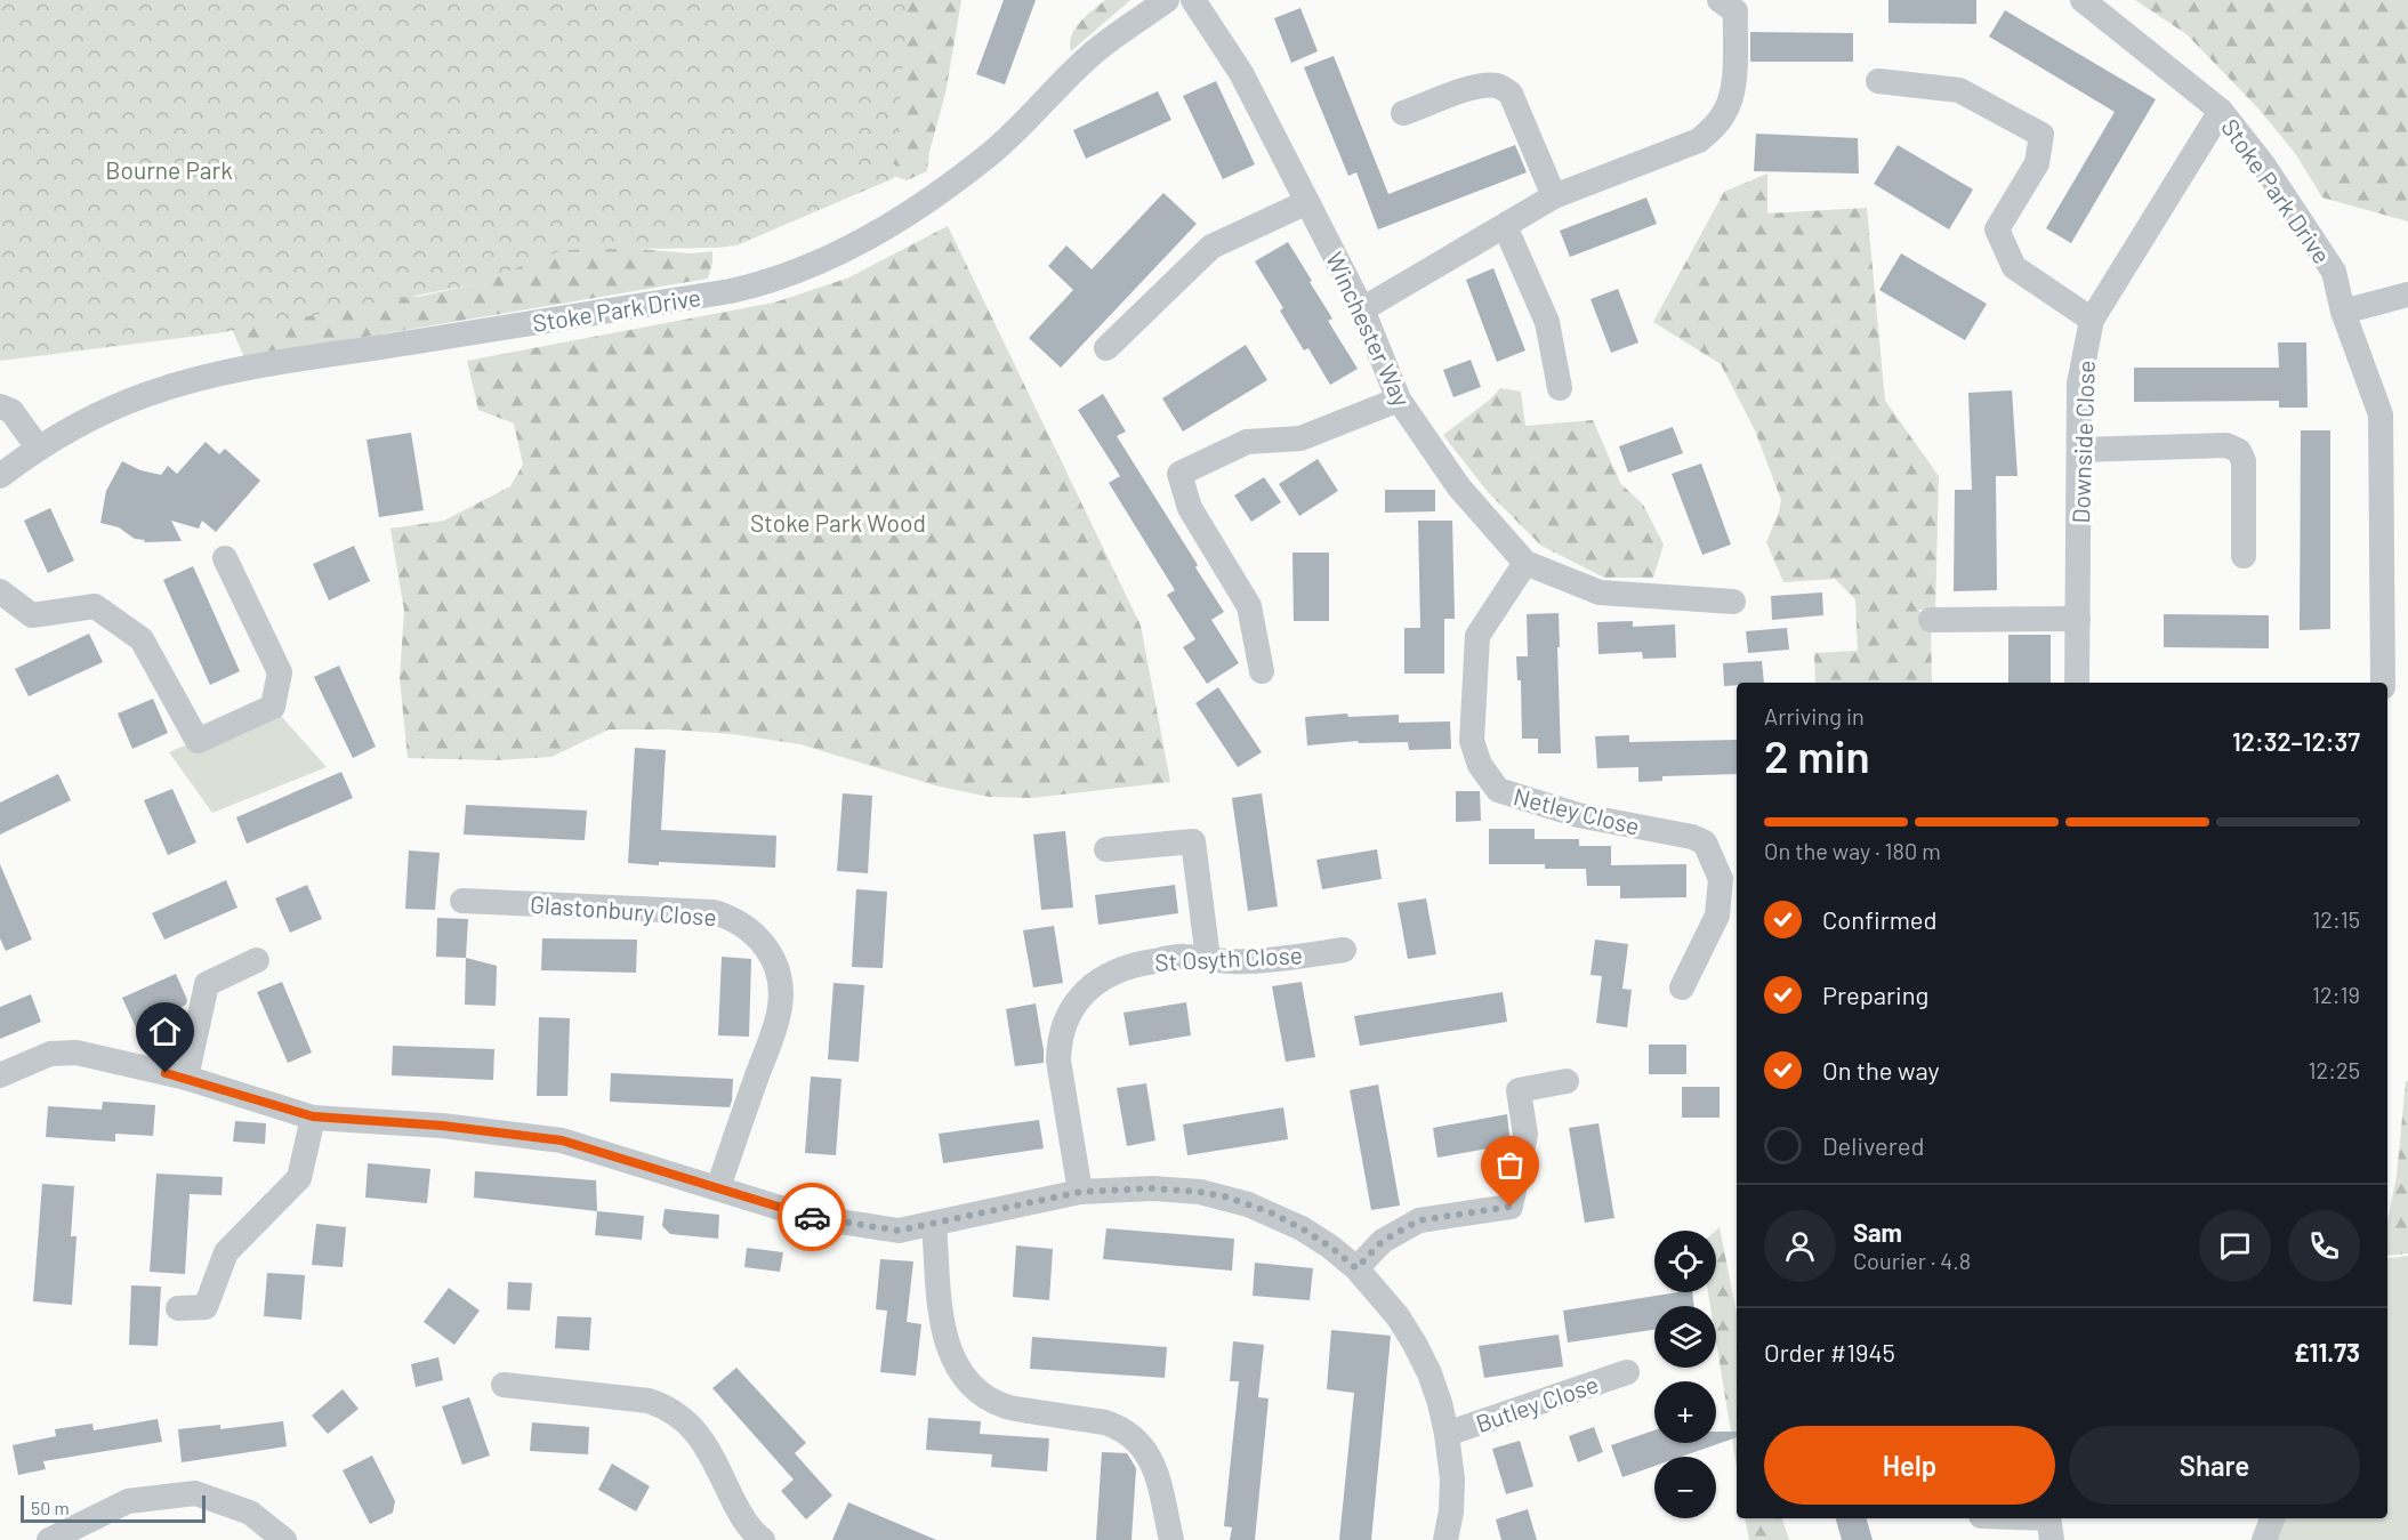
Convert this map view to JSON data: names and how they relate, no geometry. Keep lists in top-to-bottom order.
{
  "streets": {
    "street": [
      "Stoke Park Drive",
      "Winchester Way",
      "Downside Close",
      "Netley Close",
      "Glastonbury Close",
      "St Osyth Close",
      "Butley Close"
    ]
  },
  "crossings": [
    ["Stoke Park Drive", "Downside Close"],
    ["Winchester Way", "Netley Close"]
  ],
  "parks": ["Bourne Park", "Stoke Park Wood"],
  "scale_bar": "50 m",
  "page": {
    "heading": ["2 min", "Arriving in", "12:32–12:37"],
    "panel": [
      "Sam",
      "Courier · 4.8",
      "Order #1945",
      "£11.73"
    ],
    "bar": "On the way · 180 m",
    "list": [
      ["Confirmed", "12:15"],
      ["Preparing", "12:19"],
      ["On the way", "12:25"],
      "Delivered"
    ],
    "map_buttons": ["+", "−"],
    "buttons": ["Help", "Share"],
    "scale": "50 m"
  }
}
